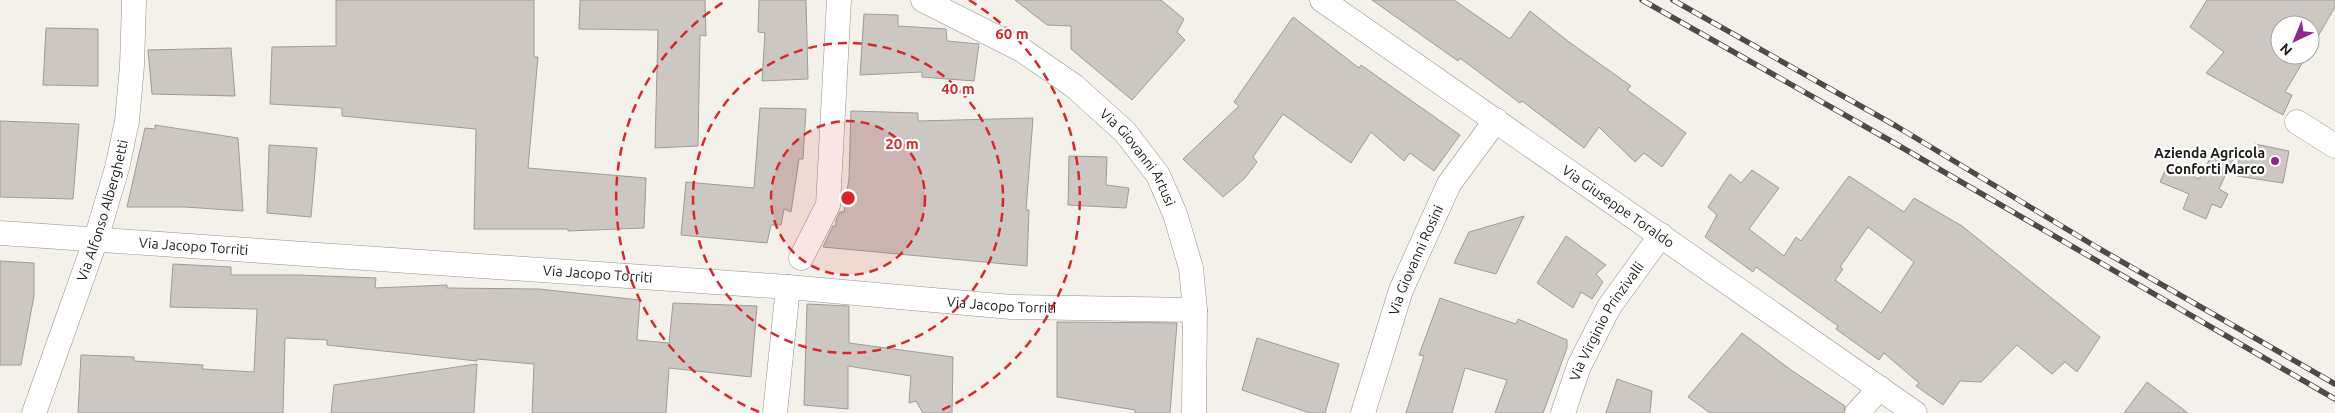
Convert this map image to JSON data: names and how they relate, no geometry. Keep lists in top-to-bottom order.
{
  "streets": {
    "street": [
      "Via Giovanni Artusi",
      "Via Giuseppe Toraldo",
      "Via Alfonso Alberghetti",
      "Via Jacopo Torriti",
      "Via Giovanni Rosini",
      "Via Virginio Prinzivalli"
    ]
  },
  "crossings": [
    ["Via Giovanni Artusi", "Via Jacopo Torriti"],
    ["Via Giuseppe Toraldo", "Via Giovanni Rosini"],
    ["Via Giuseppe Toraldo", "Via Virginio Prinzivalli"],
    ["Via Alfonso Alberghetti", "Via Jacopo Torriti"]
  ],
  "places": ["Azienda Agricola Conforti Marco"],
  "north": "bottom left",
  "rings": ["60 m", "40 m", "20 m"]
}
